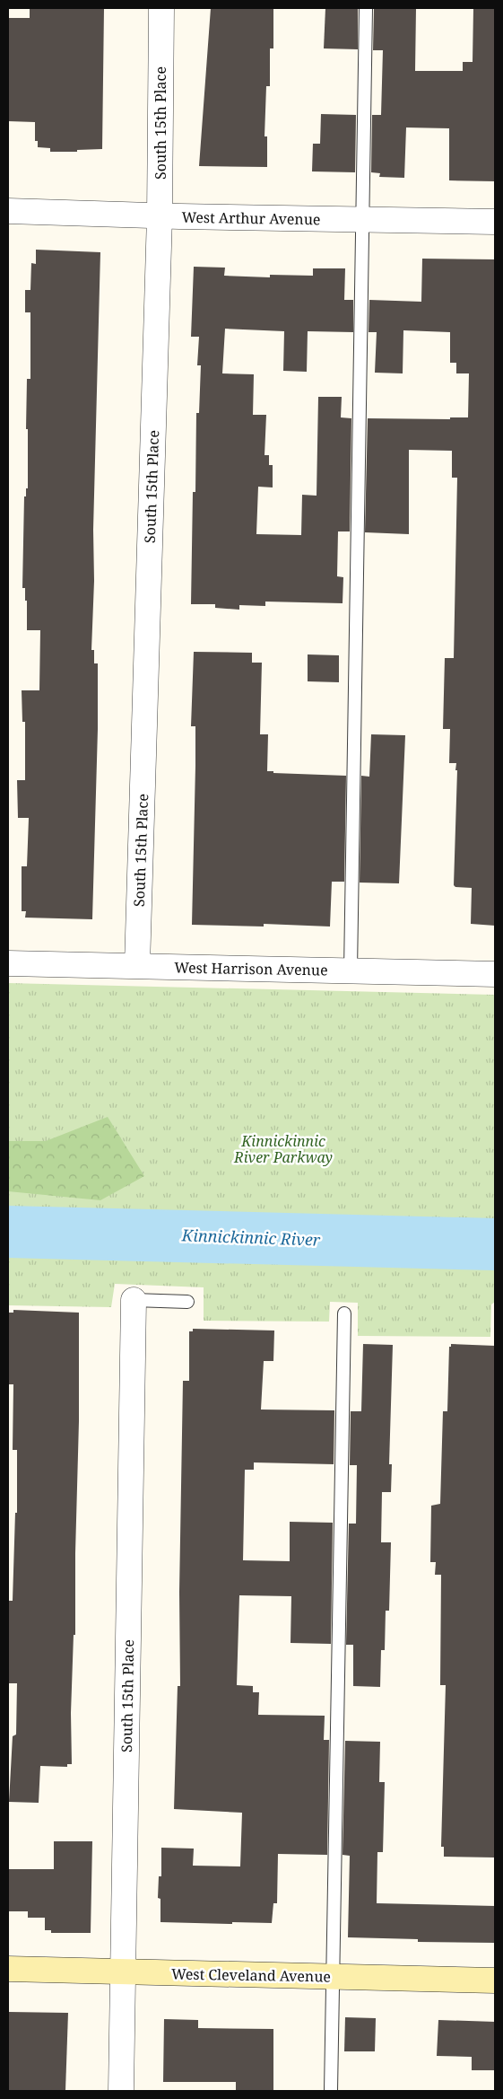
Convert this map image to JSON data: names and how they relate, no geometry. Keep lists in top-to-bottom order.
{
  "streets": {
    "street": [
      "South 15th Place",
      "West Arthur Avenue",
      "West Harrison Avenue",
      "West Cleveland Avenue"
    ]
  },
  "crossings": [
    ["South 15th Place", "West Arthur Avenue"],
    ["South 15th Place", "West Harrison Avenue"],
    ["South 15th Place", "West Cleveland Avenue"]
  ],
  "water": ["Kinnickinnic River"],
  "parks": ["Kinnickinnic River Parkway"]
}
